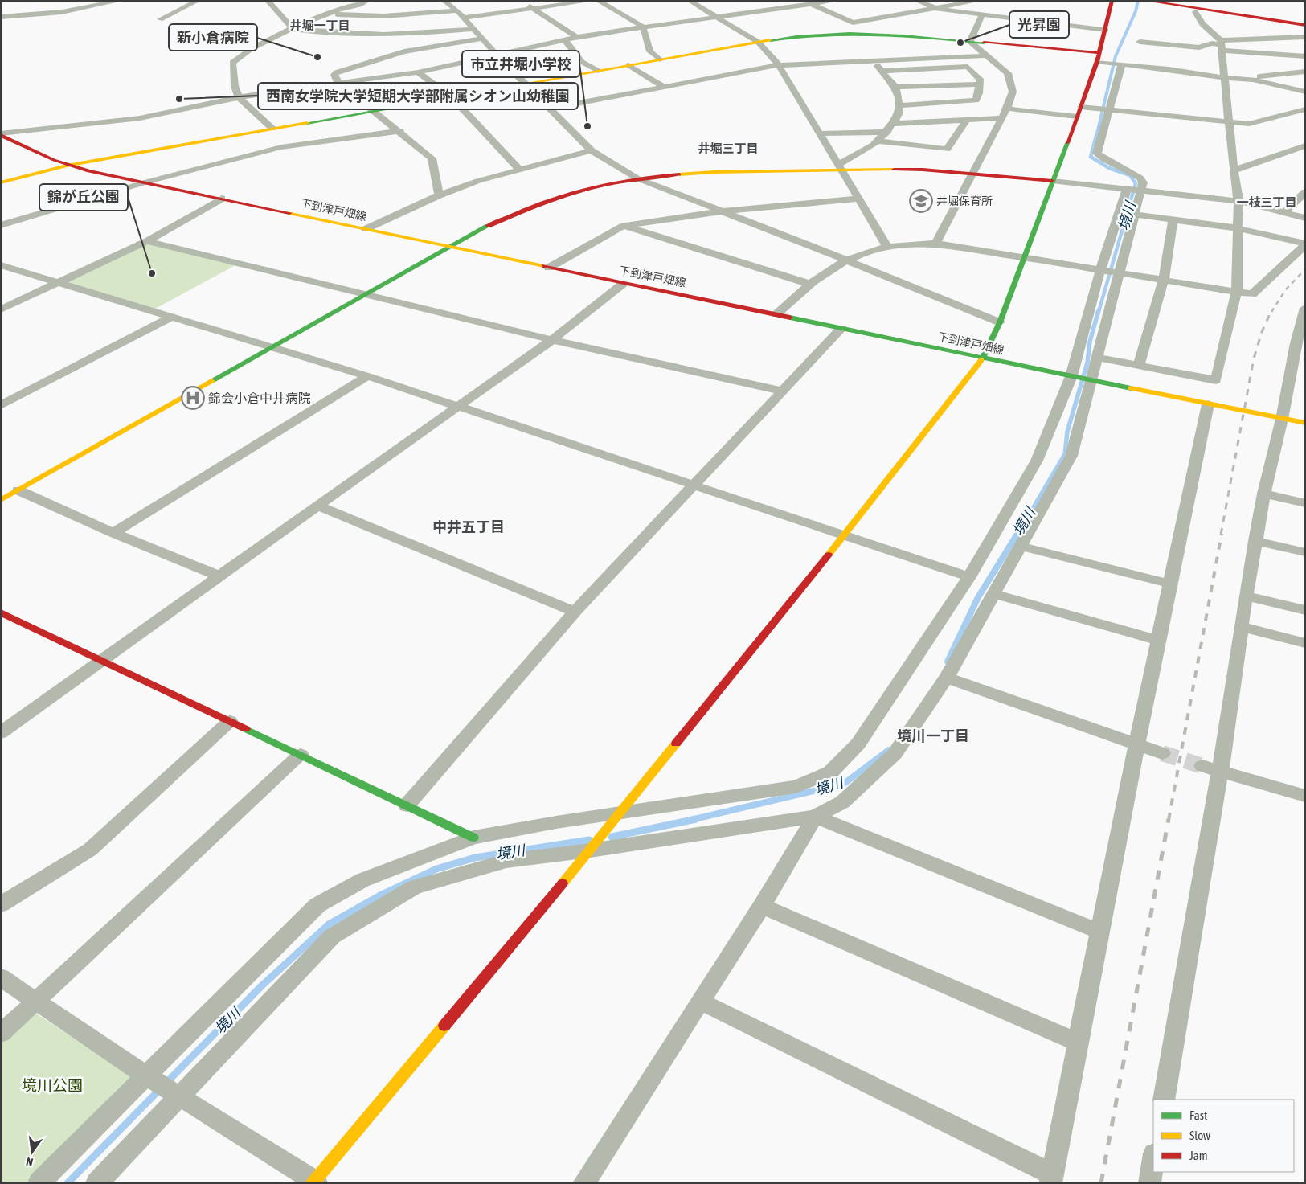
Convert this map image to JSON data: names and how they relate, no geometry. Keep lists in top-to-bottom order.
{
  "streets": {
    "main road": ["下到津戸畑線"]
  },
  "districts": [
    "井堀一丁目",
    "井堀三丁目",
    "一枝三丁目",
    "中井五丁目",
    "境川一丁目"
  ],
  "water": ["境川"],
  "parks": ["境川公園"],
  "places": {
    "other": [
      "光昇園",
      "新小倉病院",
      "西南女学院大学短期大学部附属シオン山幼稚園",
      "市立井堀小学校",
      "錦が丘公園"
    ],
    "school or university": ["井堀保育所"],
    "hospital": ["錦会小倉中井病院"]
  },
  "legend": ["Fast", "Slow", "Jam"],
  "north": "bottom"
}
